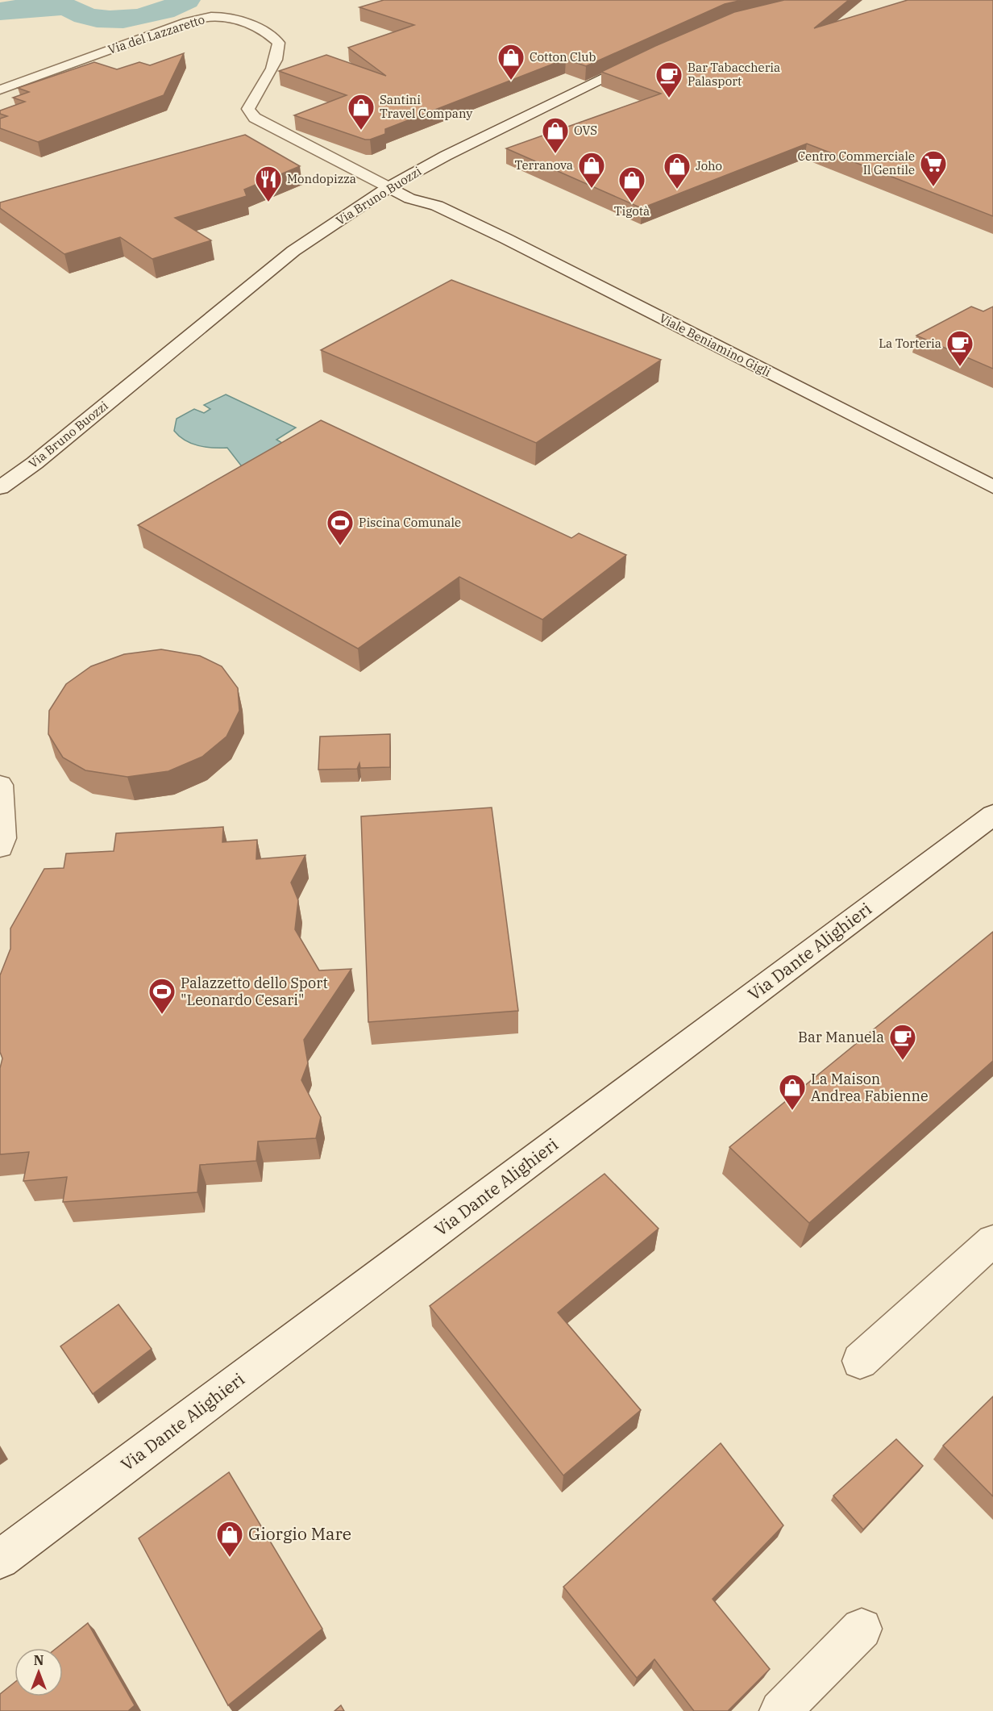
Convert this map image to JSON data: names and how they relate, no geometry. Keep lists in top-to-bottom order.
{
  "streets": {
    "street": [
      "Via del Lazzaretto",
      "Via Bruno Buozzi",
      "Viale Beniamino Gigli",
      "Via Dante Alighieri"
    ]
  },
  "crossings": [
    ["Via del Lazzaretto", "Via Bruno Buozzi"],
    ["Via del Lazzaretto", "Viale Beniamino Gigli"],
    ["Via Bruno Buozzi", "Viale Beniamino Gigli"]
  ],
  "places": {
    "shop": [
      "Cotton Club",
      "Santini Travel Company",
      "OVS",
      "Terranova",
      "Joho",
      "Tigotà",
      "La Maison Andrea Fabienne",
      "Giorgio Mare"
    ],
    "cafe": ["Bar Tabaccheria Palasport", "La Torteria", "Bar Manuela"],
    "supermarket": ["Centro Commerciale Il Gentile"],
    "restaurant": ["Mondopizza"],
    "sports": ["Piscina Comunale", "Palazzetto dello Sport \"Leonardo Cesari\""]
  },
  "north": "top"
}
